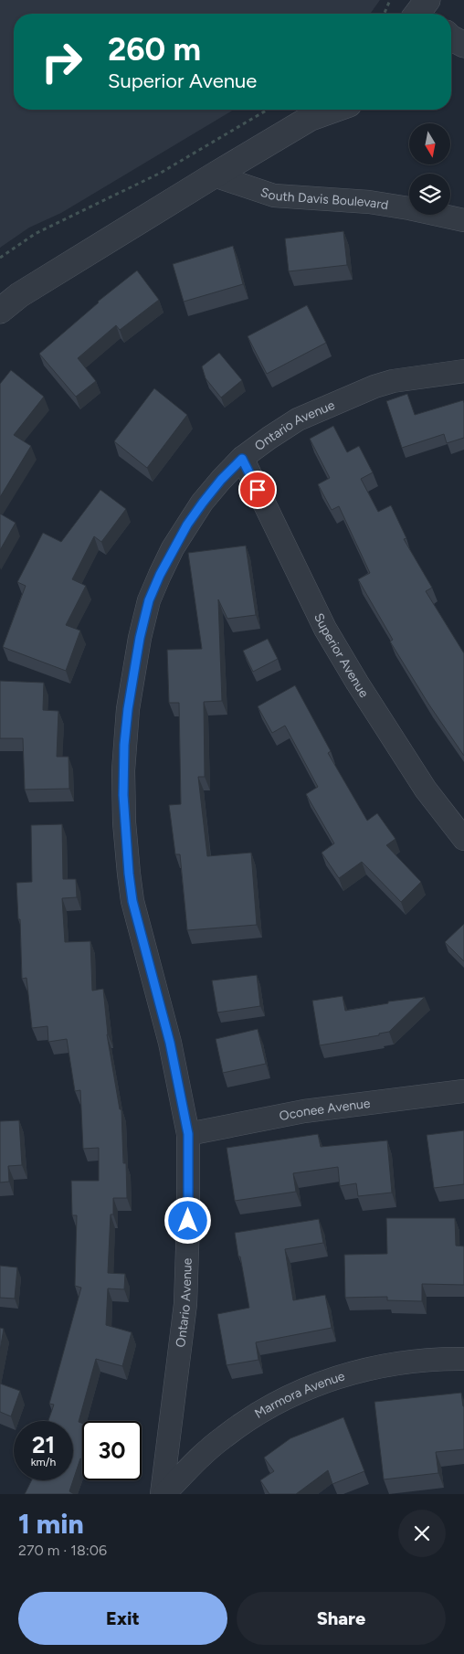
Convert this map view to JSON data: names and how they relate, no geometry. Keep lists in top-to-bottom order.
{
  "streets": {
    "street": [
      "South Davis Boulevard",
      "Ontario Avenue",
      "Superior Avenue",
      "Oconee Avenue",
      "Marmora Avenue"
    ]
  },
  "crossings": [
    ["Ontario Avenue", "Superior Avenue"],
    ["Ontario Avenue", "Oconee Avenue"],
    ["Ontario Avenue", "Marmora Avenue"]
  ],
  "north": "bottom",
  "page": {
    "turn": ["260 m", "Superior Avenue"],
    "speed": "21 km/h",
    "limit": "30",
    "heading": ["1 min", "270 m · 18:06"],
    "buttons": ["Exit", "Share"]
  }
}
